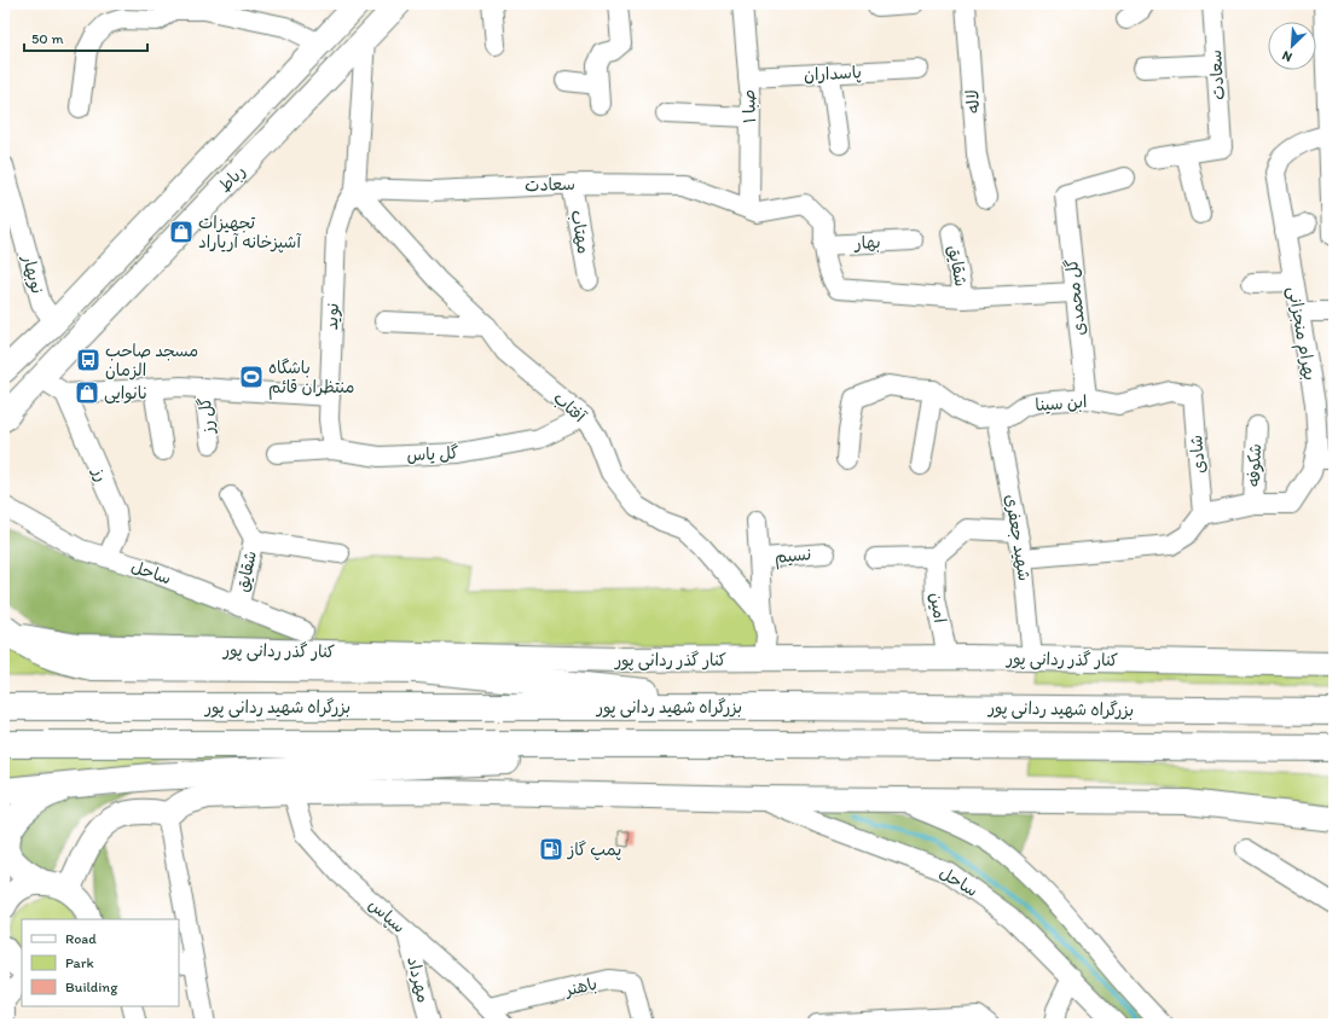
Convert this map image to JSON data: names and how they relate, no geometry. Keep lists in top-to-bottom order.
{
  "streets": {
    "highway": ["بزرگراه شهید ردانی پور"],
    "main road": ["رباط", "کنار گذر ردانی پور"],
    "street": [
      "پاسداران",
      "سعادت",
      "لاله",
      "صبا ۱",
      "مهتاب",
      "بهار",
      "شقایق",
      "نوبهار",
      "گل محمدی",
      "نوید",
      "بهرام منجزانی",
      "ابن سینا",
      "آفتاب",
      "گل رز",
      "گل یاس",
      "شادی",
      "شکوفه",
      "رز",
      "شهید جعفری",
      "نسیم",
      "ساحل",
      "امین",
      "سپاس",
      "مهرداد",
      "باهنر"
    ]
  },
  "crossings": [
    ["پاسداران", "صبا ۱"],
    ["سعادت", "صبا ۱"],
    ["سعادت", "مهتاب"],
    ["سعادت", "بهار"],
    ["سعادت", "شقایق"],
    ["سعادت", "نوید"],
    ["سعادت", "آفتاب"],
    ["رباط", "نوبهار"],
    ["شقایق", "ساحل"],
    ["گل محمدی", "ابن سینا"],
    ["نوید", "آفتاب"],
    ["نوید", "گل یاس"],
    ["بهرام منجزانی", "شادی"],
    ["بهرام منجزانی", "شکوفه"],
    ["ابن سینا", "شادی"],
    ["ابن سینا", "شهید جعفری"],
    ["آفتاب", "گل یاس"],
    ["آفتاب", "نسیم"],
    ["رز", "ساحل"],
    ["شهید جعفری", "کنار گذر ردانی پور"],
    ["امین", "کنار گذر ردانی پور"],
    ["سپاس", "مهرداد"],
    ["سپاس", "باهنر"]
  ],
  "places": {
    "shop": ["تجهیزات آشپزخانه آریاراد", "نانوایی"],
    "bus stop": ["مسجد صاحب الزمان"],
    "sports": ["باشگاه منتظران قائم"],
    "fuel station": ["پمپ گاز"]
  },
  "legend": ["Road", "Park", "Building"],
  "scale_bar": "50 m",
  "north": "bottom left"
}
